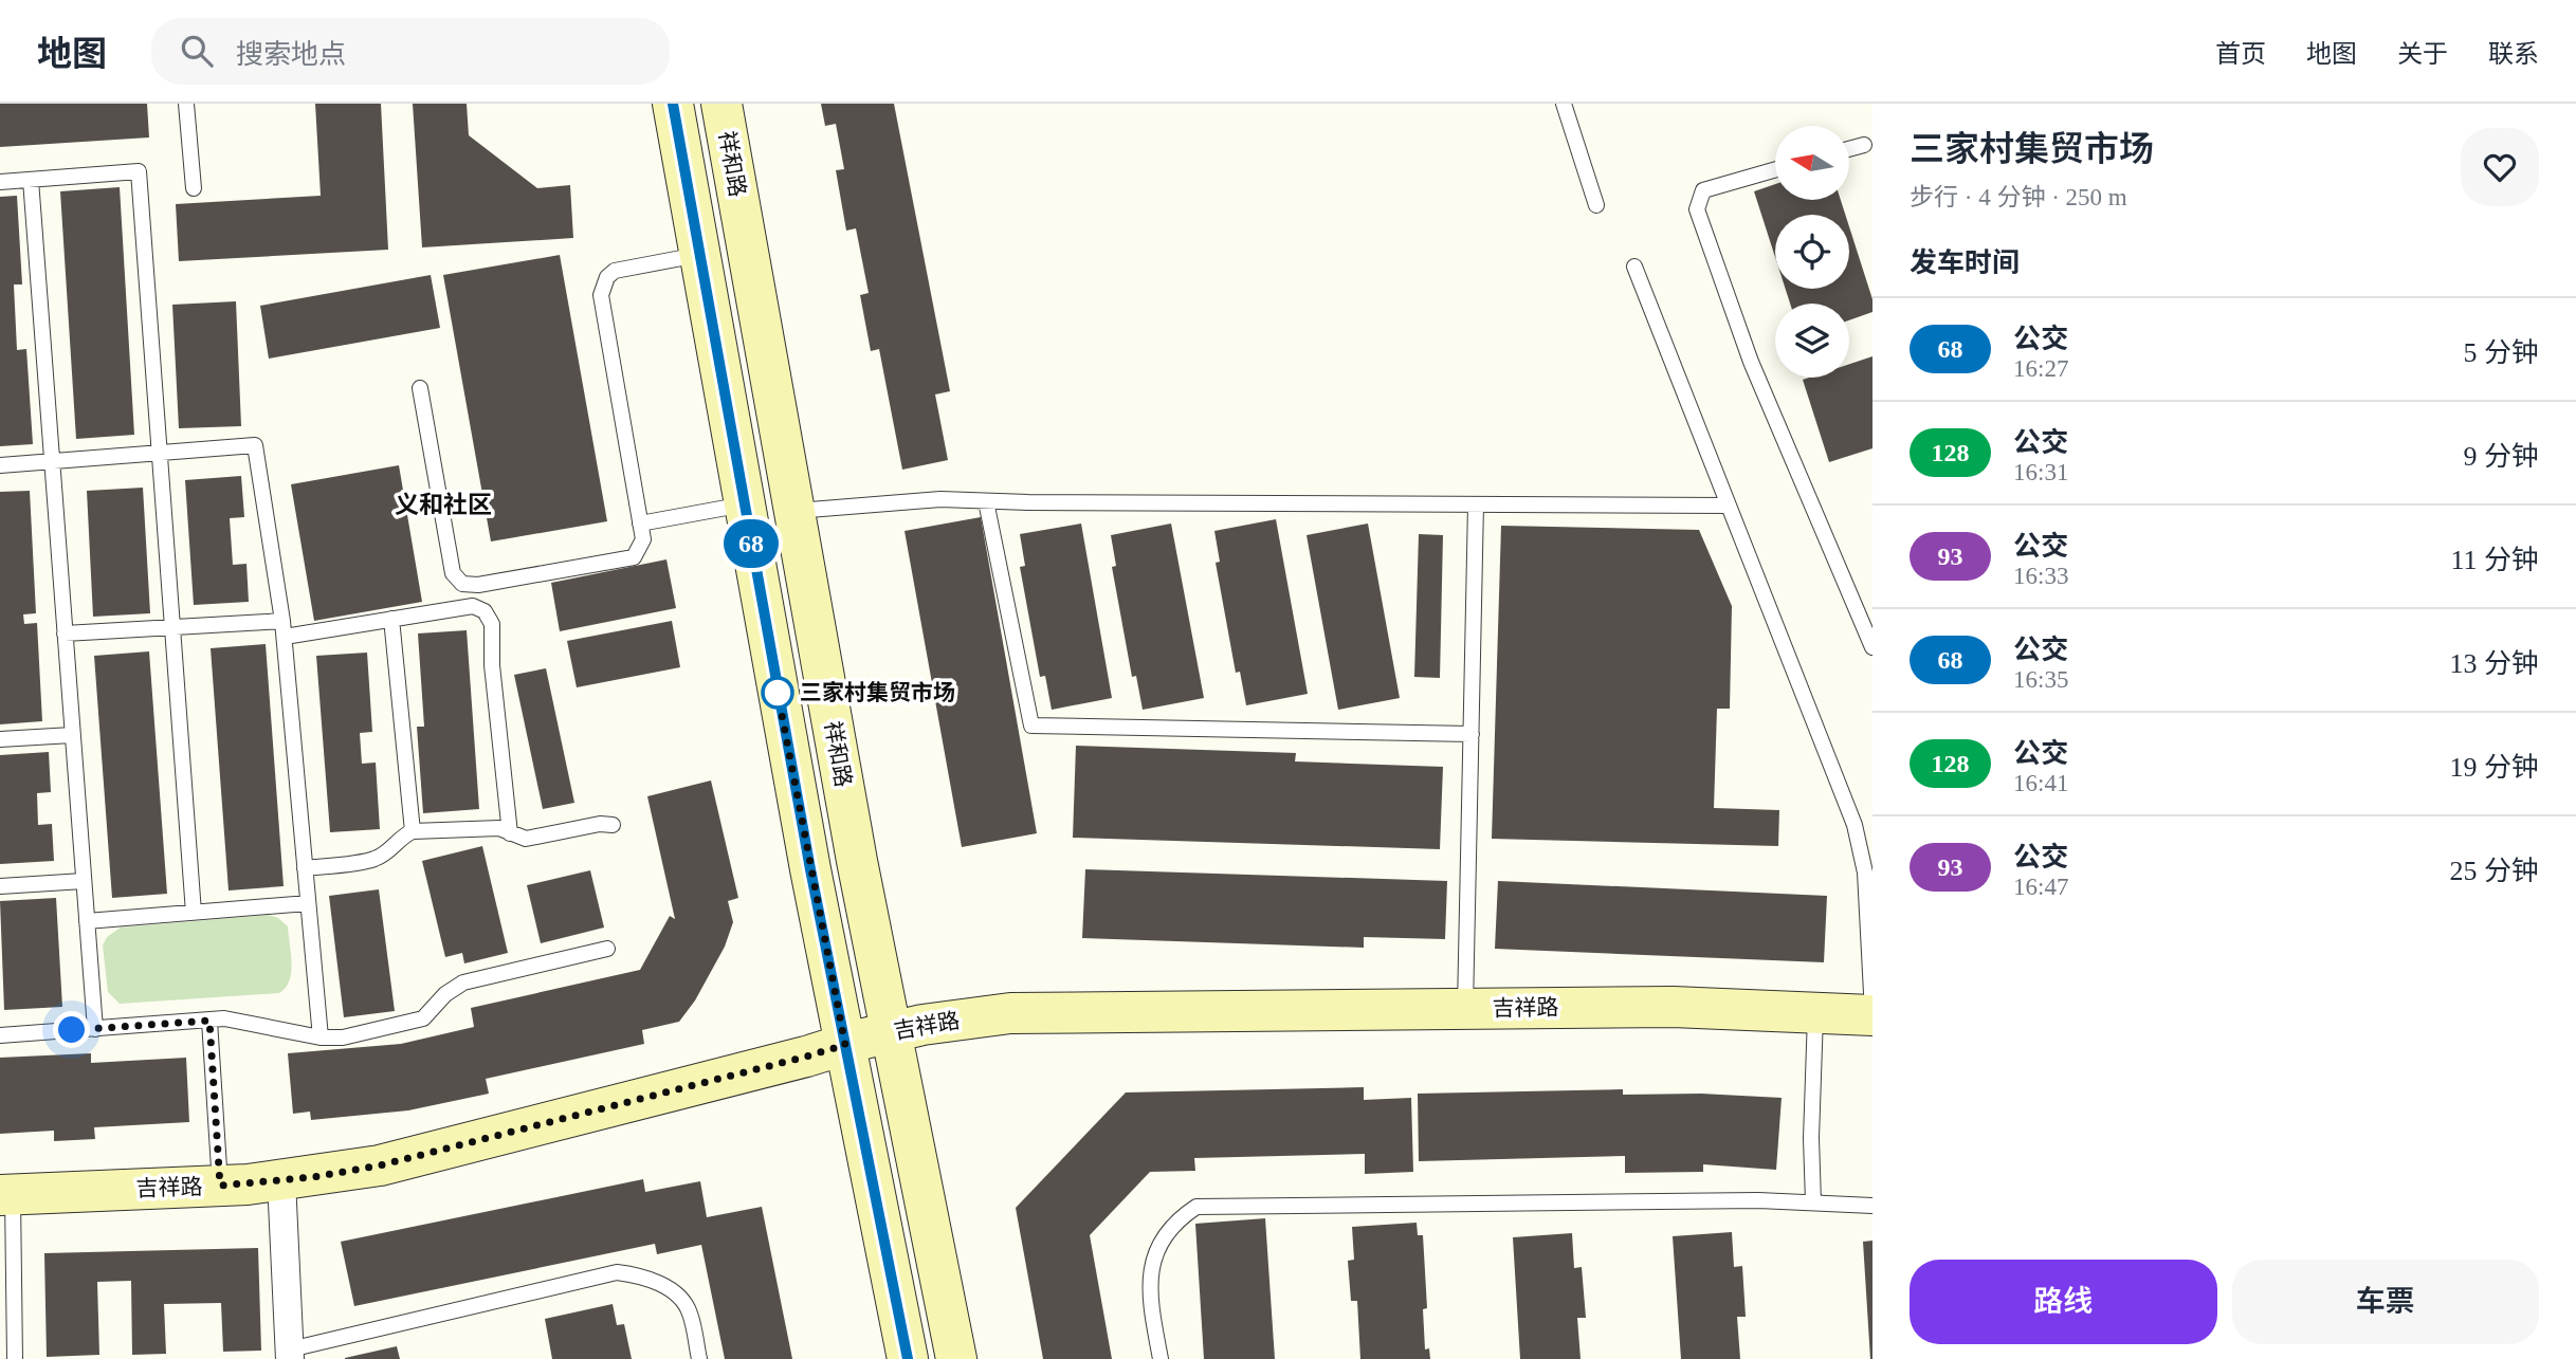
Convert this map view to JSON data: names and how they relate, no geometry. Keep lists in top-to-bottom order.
{
  "streets": {
    "main road": ["祥和路", "吉祥路"]
  },
  "crossings": [
    ["祥和路", "吉祥路"]
  ],
  "districts": ["义和社区"],
  "places": ["三家村集贸市场"],
  "lines": ["bus line 68"],
  "north": "left",
  "page": {
    "header": "地图",
    "search": "搜索地点",
    "nav": [
      "首页",
      "地图",
      "关于",
      "联系"
    ],
    "on_map": "68",
    "heading": [
      ["三家村集贸市场", "步行 · 4 分钟 · 250 m"],
      "发车时间"
    ],
    "list": [
      {
        "mark": "68",
        "name": "公交",
        "note": "16:27",
        "value": "5 分钟"
      },
      {
        "mark": "128",
        "name": "公交",
        "note": "16:31",
        "value": "9 分钟"
      },
      {
        "mark": "93",
        "name": "公交",
        "note": "16:33",
        "value": "11 分钟"
      },
      {
        "mark": "68",
        "name": "公交",
        "note": "16:35",
        "value": "13 分钟"
      },
      {
        "mark": "128",
        "name": "公交",
        "note": "16:41",
        "value": "19 分钟"
      },
      {
        "mark": "93",
        "name": "公交",
        "note": "16:47",
        "value": "25 分钟"
      }
    ],
    "buttons": ["路线", "车票"]
  }
}
